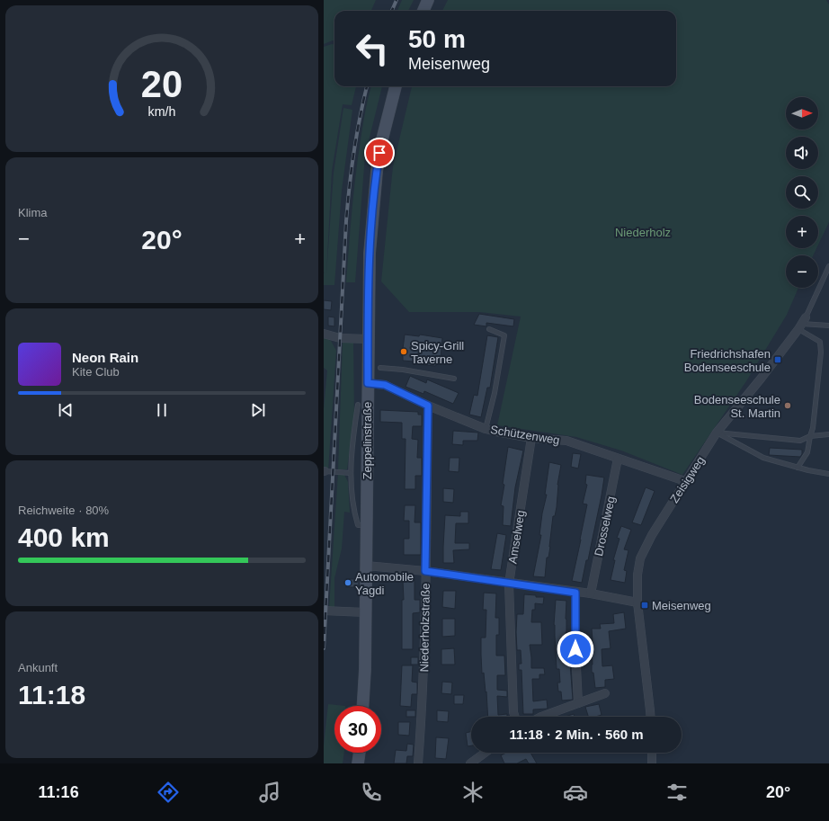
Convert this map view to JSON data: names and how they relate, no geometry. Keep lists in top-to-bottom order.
{
  "streets": {
    "main road": ["Zeppelinstraße"],
    "street": [
      "Schützenweg",
      "Zeisigweg",
      "Drosselweg",
      "Amselweg",
      "Niederholzstraße"
    ]
  },
  "crossings": [
    ["Schützenweg", "Zeppelinstraße"],
    ["Schützenweg", "Zeisigweg"],
    ["Schützenweg", "Drosselweg"],
    ["Schützenweg", "Amselweg"],
    ["Schützenweg", "Niederholzstraße"]
  ],
  "parks": ["Niederholz"],
  "places": {
    "other": ["Spicy-Grill Taverne", "Bodenseeschule St. Martin", "Automobile Yagdi"],
    "transit": ["Friedrichshafen Bodenseeschule", "Meisenweg"]
  },
  "north": "right",
  "page": {
    "turn": ["50 m", "Meisenweg"],
    "map_buttons": ["+", "−"],
    "tile": [
      "Klima",
      ["Reichweite · 80%", "400 km"],
      ["Ankunft", "11:18"]
    ],
    "heat": ["−", "20°", "+"],
    "song": ["Neon Rain", "Kite Club"],
    "limit": "30",
    "trip": "11:18 · 2 Min. · 560 m",
    "tabs": ["11:16", "20°"],
    "gauge": ["20", "km/h"]
  }
}
